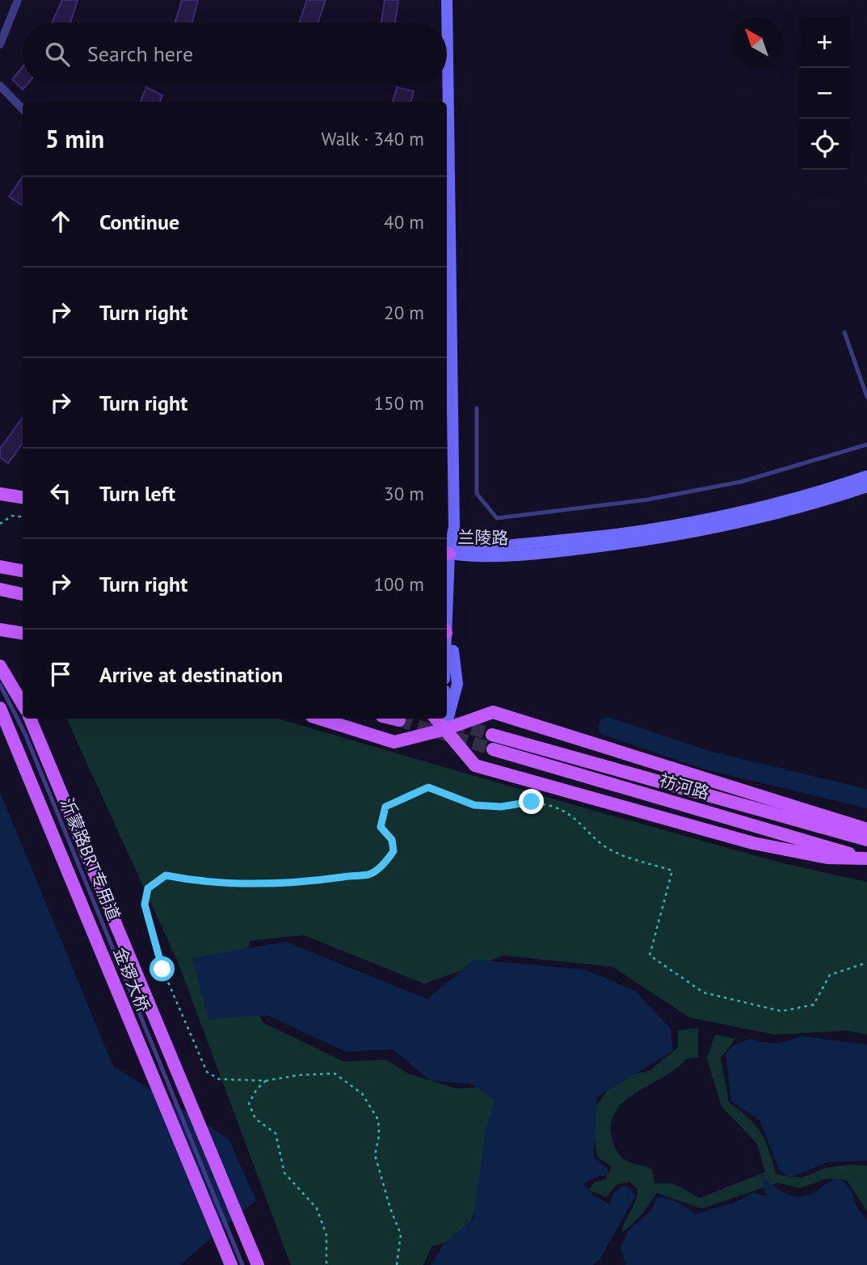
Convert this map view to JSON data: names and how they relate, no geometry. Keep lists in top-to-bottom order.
{
  "streets": {
    "main road": ["兰陵路", "祊河路", "金锣大桥"],
    "lane": ["沂蒙路BRT专用道"]
  },
  "north": "top left",
  "page": {
    "map_buttons": ["+", "−"],
    "search": "Search here",
    "heading": ["5 min", "Walk · 340 m"],
    "list": [
      ["Continue", "40 m"],
      ["Turn right", "20 m"],
      ["Turn right", "150 m"],
      ["Turn left", "30 m"],
      ["Turn right", "100 m"],
      "Arrive at destination"
    ]
  }
}
